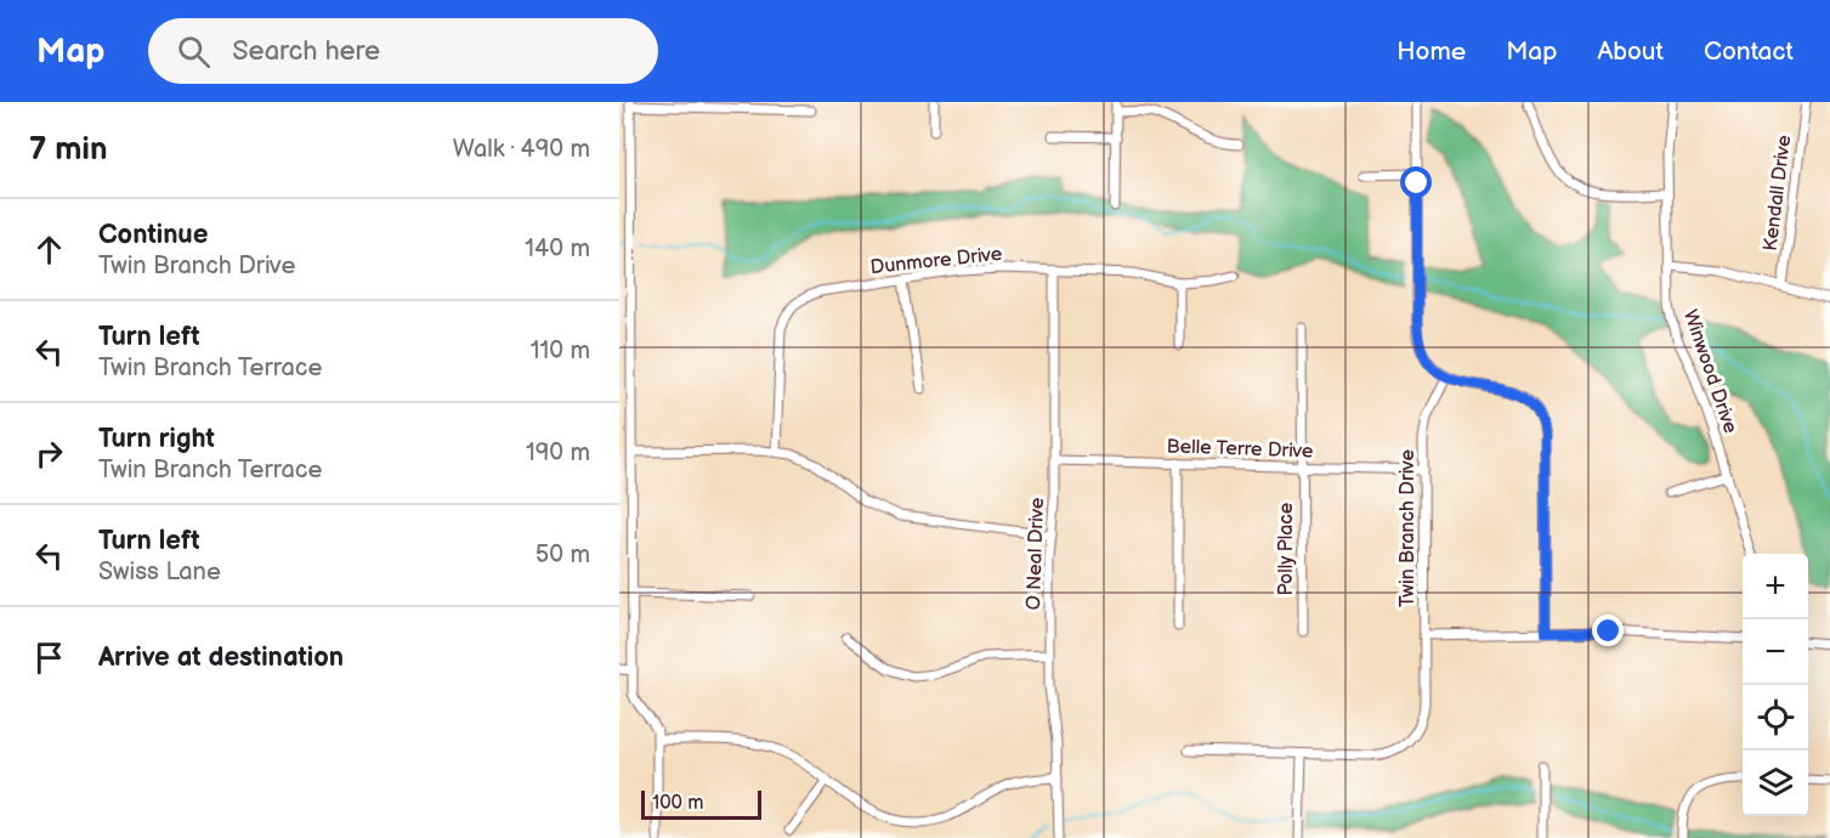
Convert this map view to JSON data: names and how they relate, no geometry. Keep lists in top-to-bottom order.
{
  "streets": {
    "street": [
      "Kendall Drive",
      "Dunmore Drive",
      "Winwood Drive",
      "Belle Terre Drive",
      "Twin Branch Drive",
      "Polly Place",
      "O Neal Drive"
    ]
  },
  "crossings": [
    ["Dunmore Drive", "O Neal Drive"],
    ["Belle Terre Drive", "Twin Branch Drive"],
    ["Belle Terre Drive", "Polly Place"],
    ["Belle Terre Drive", "O Neal Drive"]
  ],
  "scale_bar": "100 m",
  "page": {
    "header": "Map",
    "search": "Search here",
    "nav": [
      "Home",
      "Map",
      "About",
      "Contact"
    ],
    "heading": ["7 min", "Walk · 490 m"],
    "list": [
      ["Continue", "Twin Branch Drive", "140 m"],
      ["Turn left", "Twin Branch Terrace", "110 m"],
      ["Turn right", "Twin Branch Terrace", "190 m"],
      ["Turn left", "Swiss Lane", "50 m"],
      "Arrive at destination"
    ],
    "map_buttons": ["+", "−"],
    "scale": "100 m"
  }
}
